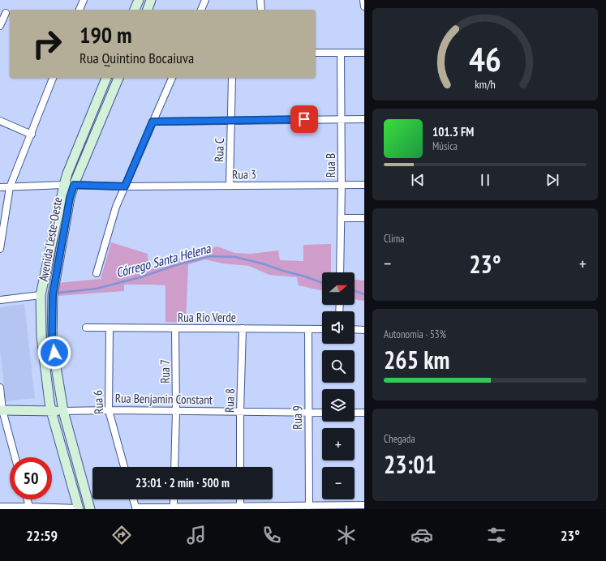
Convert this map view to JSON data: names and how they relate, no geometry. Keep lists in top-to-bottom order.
{
  "streets": {
    "main road": ["Avenida Leste-Oeste", "Rua Benjamin Constant"],
    "street": [
      "Rua C",
      "Rua B",
      "Rua 3",
      "Rua Rio Verde",
      "Rua 7",
      "Rua 8",
      "Rua 6",
      "Rua 9"
    ]
  },
  "crossings": [
    ["Rua C", "Rua 3"],
    ["Rua B", "Rua 3"],
    ["Rua 3", "Avenida Leste-Oeste"],
    ["Avenida Leste-Oeste", "Rua Benjamin Constant"],
    ["Rua Rio Verde", "Rua 7"],
    ["Rua Rio Verde", "Rua 8"],
    ["Rua Rio Verde", "Rua 6"],
    ["Rua Rio Verde", "Rua 9"],
    ["Rua 7", "Rua Benjamin Constant"],
    ["Rua Benjamin Constant", "Rua 8"],
    ["Rua Benjamin Constant", "Rua 6"],
    ["Rua Benjamin Constant", "Rua 9"]
  ],
  "water": ["Córrego Santa Helena"],
  "north": "right",
  "page": {
    "turn": ["190 m", "Rua Quintino Bocaiuva"],
    "song": ["101.3 FM", "Música"],
    "tile": [
      "Clima",
      ["Autonomia · 53%", "265 km"],
      ["Chegada", "23:01"]
    ],
    "heat": ["−", "23°", "+"],
    "map_buttons": ["+", "−"],
    "limit": "50",
    "trip": "23:01 · 2 min · 500 m",
    "tabs": ["22:59", "23°"],
    "gauge": ["46", "km/h"]
  }
}
